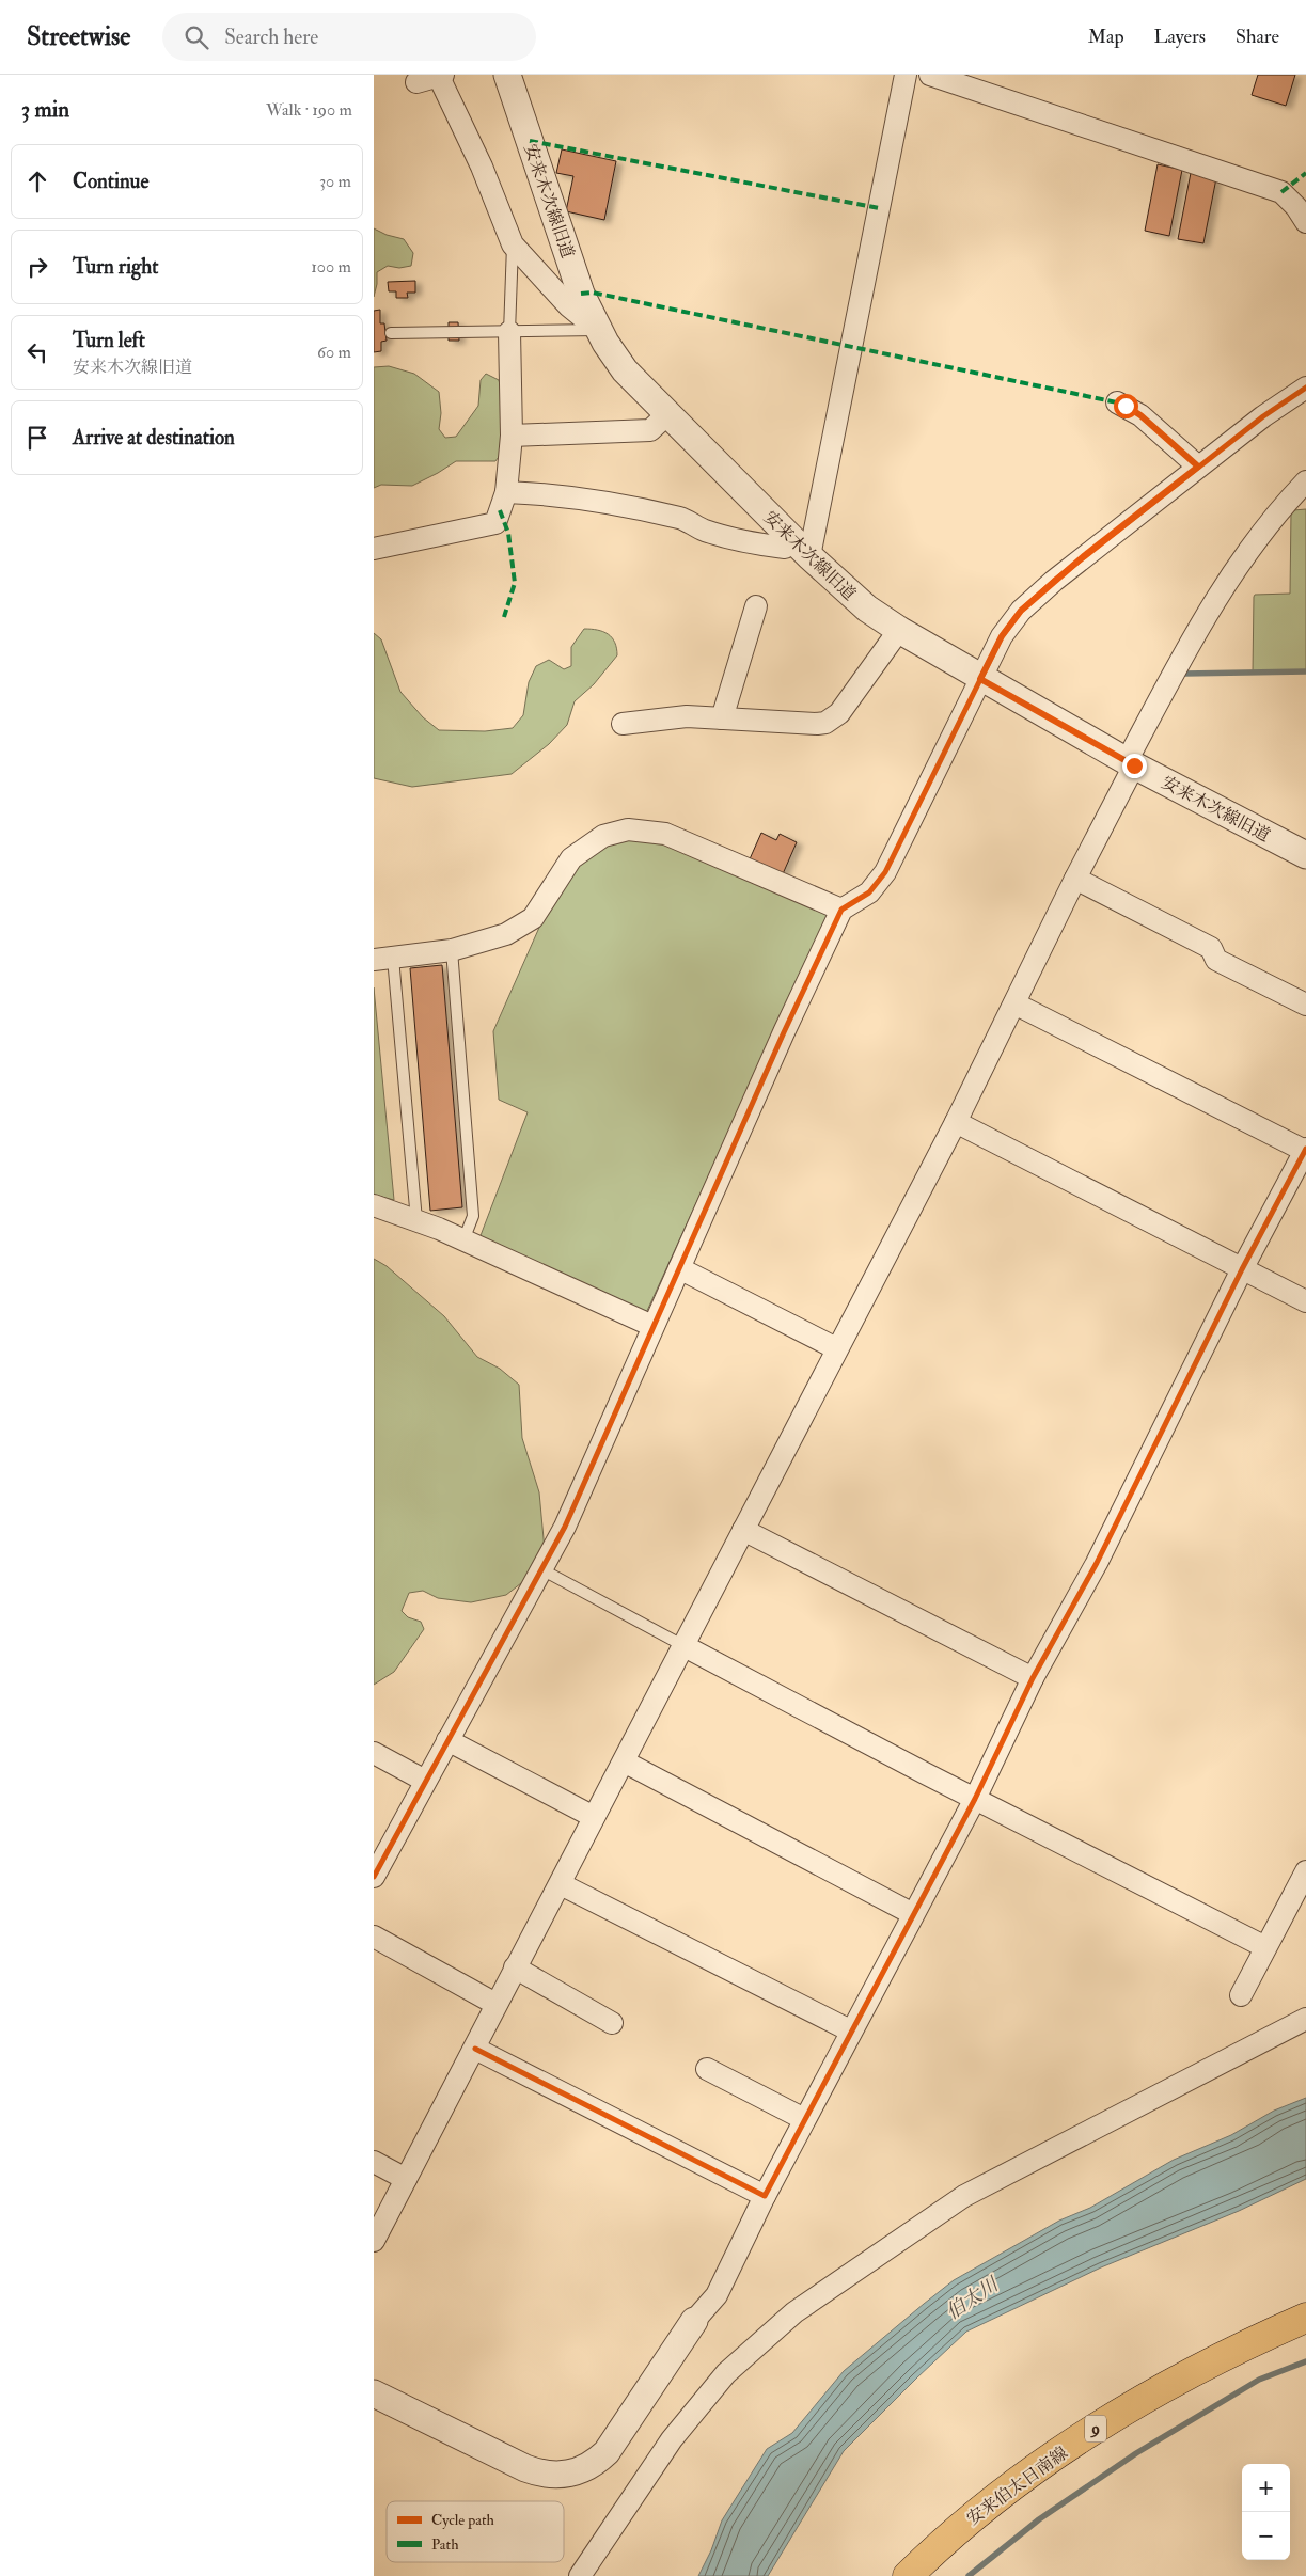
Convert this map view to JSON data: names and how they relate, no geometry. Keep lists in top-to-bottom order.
{
  "streets": {
    "main road": ["9", "安来伯太日南線"],
    "street": ["安来木次線旧道"]
  },
  "water": ["伯太川"],
  "legend": ["Cycle path", "Path"],
  "page": {
    "header": "Streetwise",
    "search": "Search here",
    "nav": ["Map", "Layers", "Share"],
    "heading": ["3 min", "Walk · 190 m"],
    "list": [
      ["Continue", "30 m"],
      ["Turn right", "100 m"],
      ["Turn left", "安来木次線旧道", "60 m"],
      "Arrive at destination"
    ],
    "map_buttons": ["+", "−"]
  }
}
